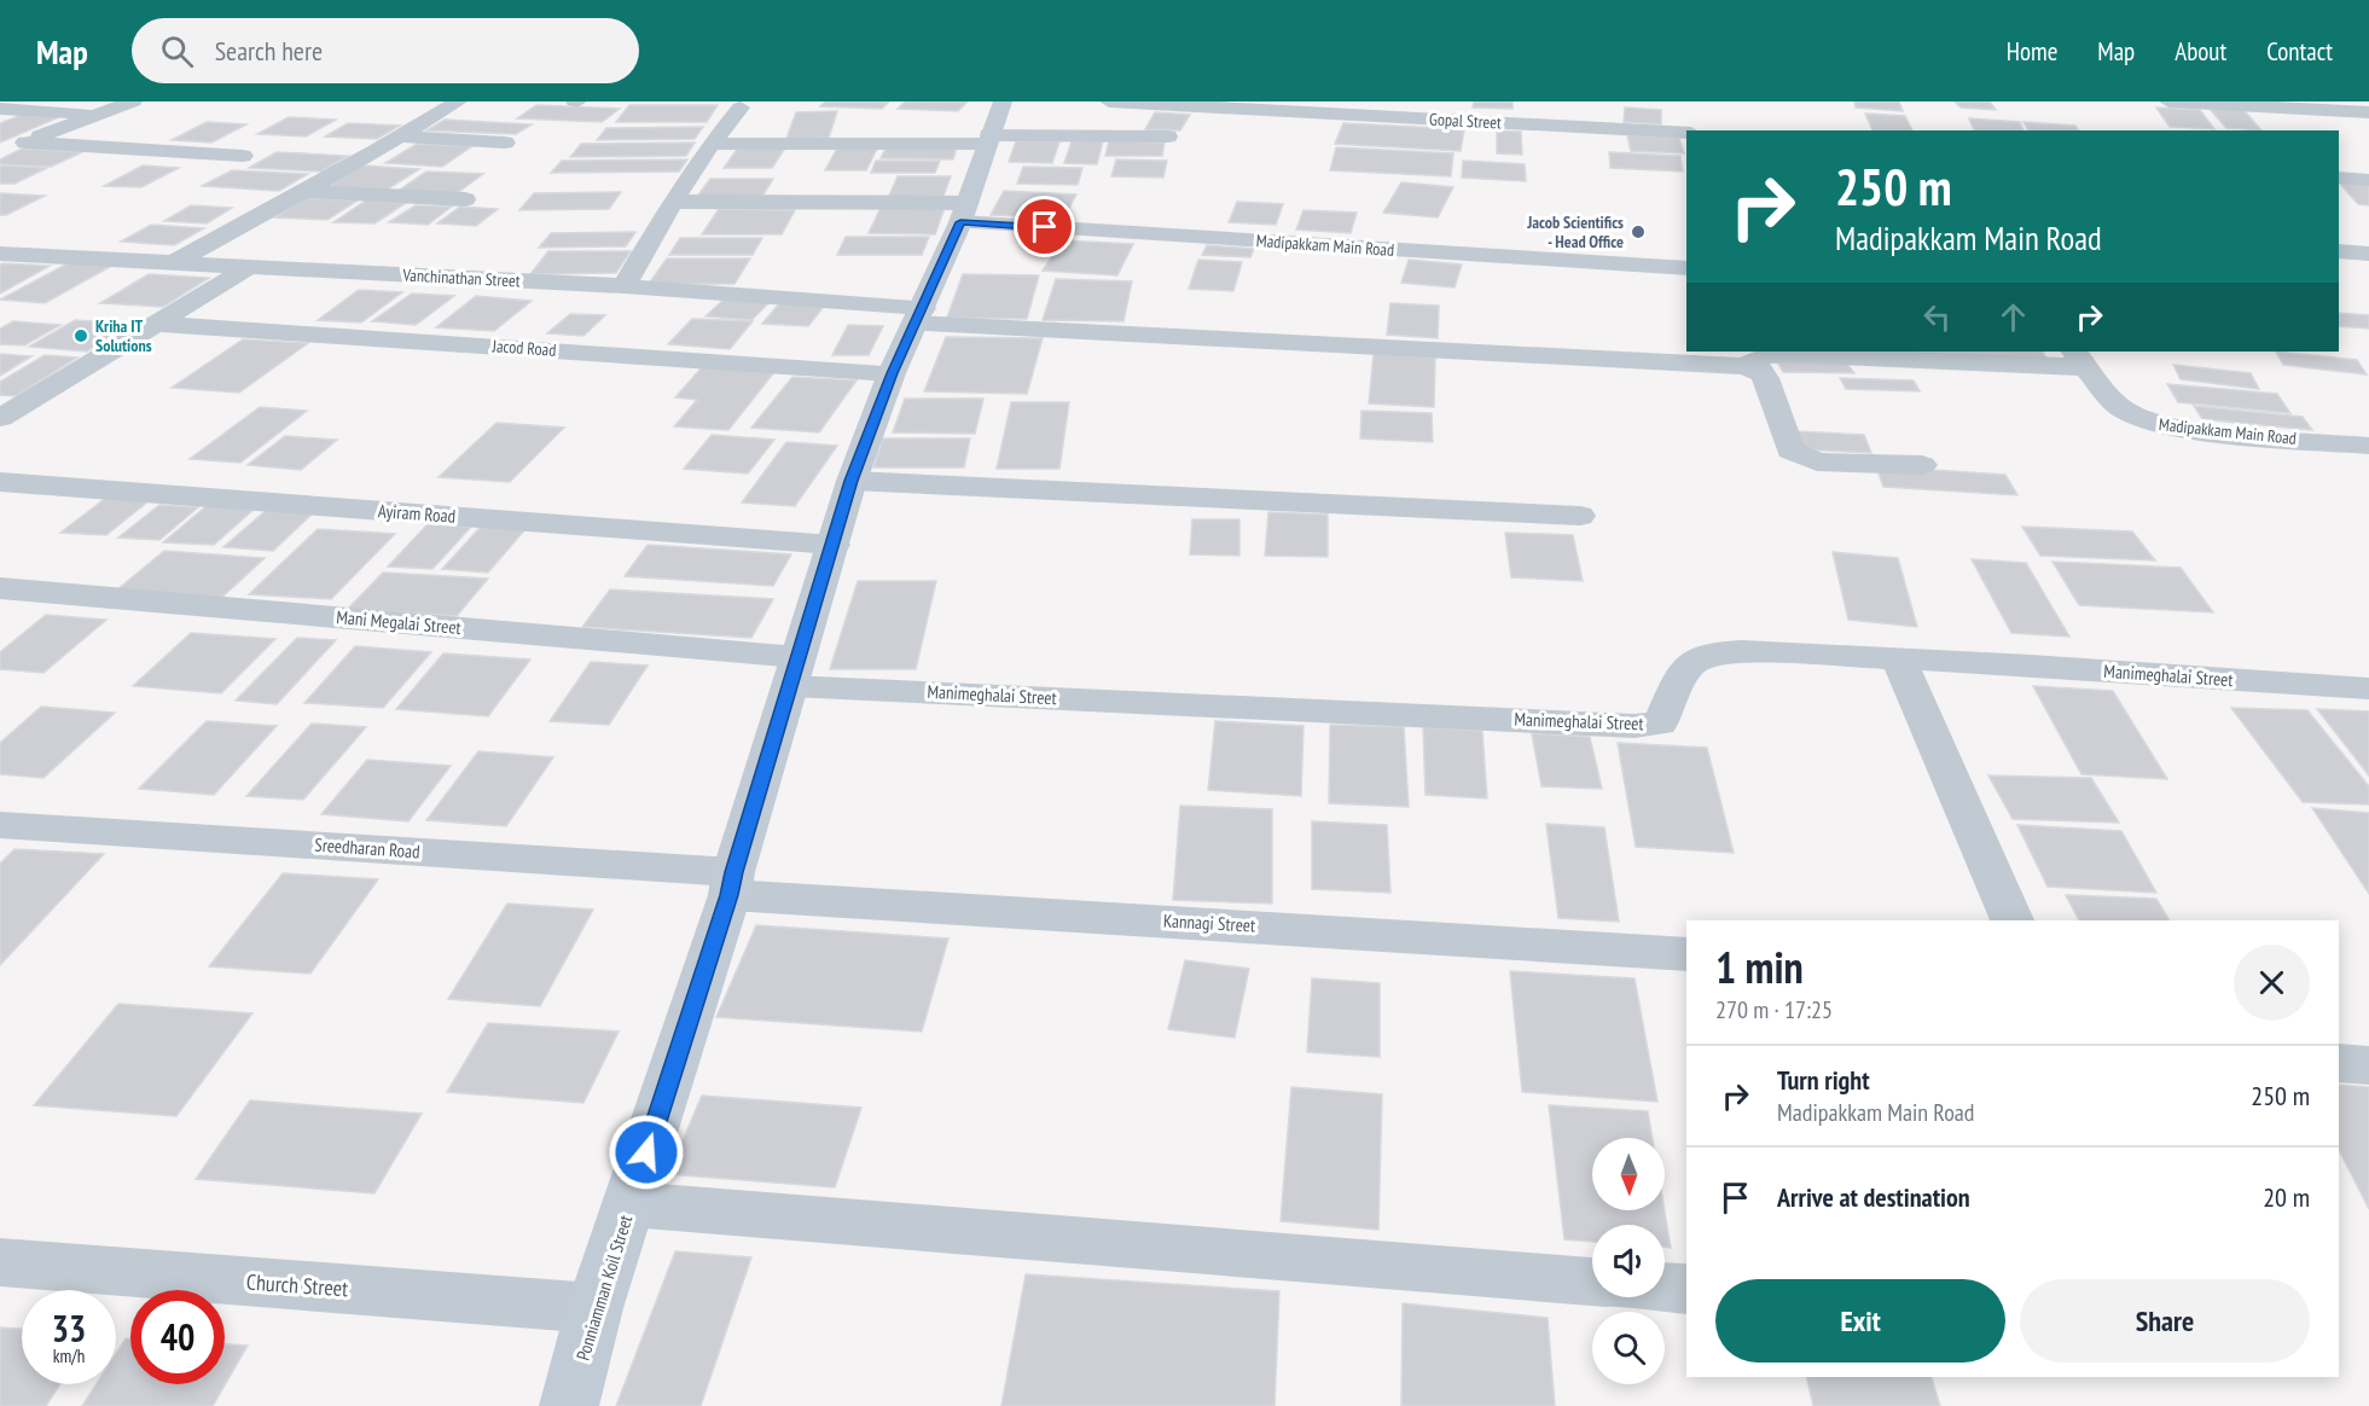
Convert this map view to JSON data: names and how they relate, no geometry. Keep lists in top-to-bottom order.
{
  "streets": {
    "street": [
      "Gopal Street",
      "Madipakkam Main Road",
      "Vanchinathan Street",
      "Jacod Road",
      "Ayiram Road",
      "Mani Megalai Street",
      "Manimeghalai Street",
      "Sreedharan Road",
      "Kannagi Street",
      "Church Street",
      "Ponniamman Koil Street"
    ]
  },
  "crossings": [
    ["Madipakkam Main Road", "Vanchinathan Street"],
    ["Madipakkam Main Road", "Ponniamman Koil Street"],
    ["Vanchinathan Street", "Ponniamman Koil Street"],
    ["Jacod Road", "Ponniamman Koil Street"],
    ["Ayiram Road", "Ponniamman Koil Street"],
    ["Mani Megalai Street", "Manimeghalai Street"],
    ["Mani Megalai Street", "Ponniamman Koil Street"],
    ["Manimeghalai Street", "Ponniamman Koil Street"],
    ["Sreedharan Road", "Kannagi Street"],
    ["Sreedharan Road", "Ponniamman Koil Street"],
    ["Kannagi Street", "Ponniamman Koil Street"],
    ["Church Street", "Ponniamman Koil Street"]
  ],
  "places": ["Jacob Scientifics - Head Office", "Kriha IT Solutions"],
  "north": "bottom",
  "page": {
    "header": "Map",
    "search": "Search here",
    "nav": [
      "Home",
      "Map",
      "About",
      "Contact"
    ],
    "turn": ["250 m", "Madipakkam Main Road"],
    "heading": ["1 min", "270 m · 17:25"],
    "list": [
      {
        "name": "Turn right",
        "note": "Madipakkam Main Road",
        "value": "250 m"
      },
      {
        "name": "Arrive at destination",
        "value": "20 m"
      }
    ],
    "buttons": ["Exit", "Share"],
    "speed": "33 km/h",
    "limit": "40"
  }
}
